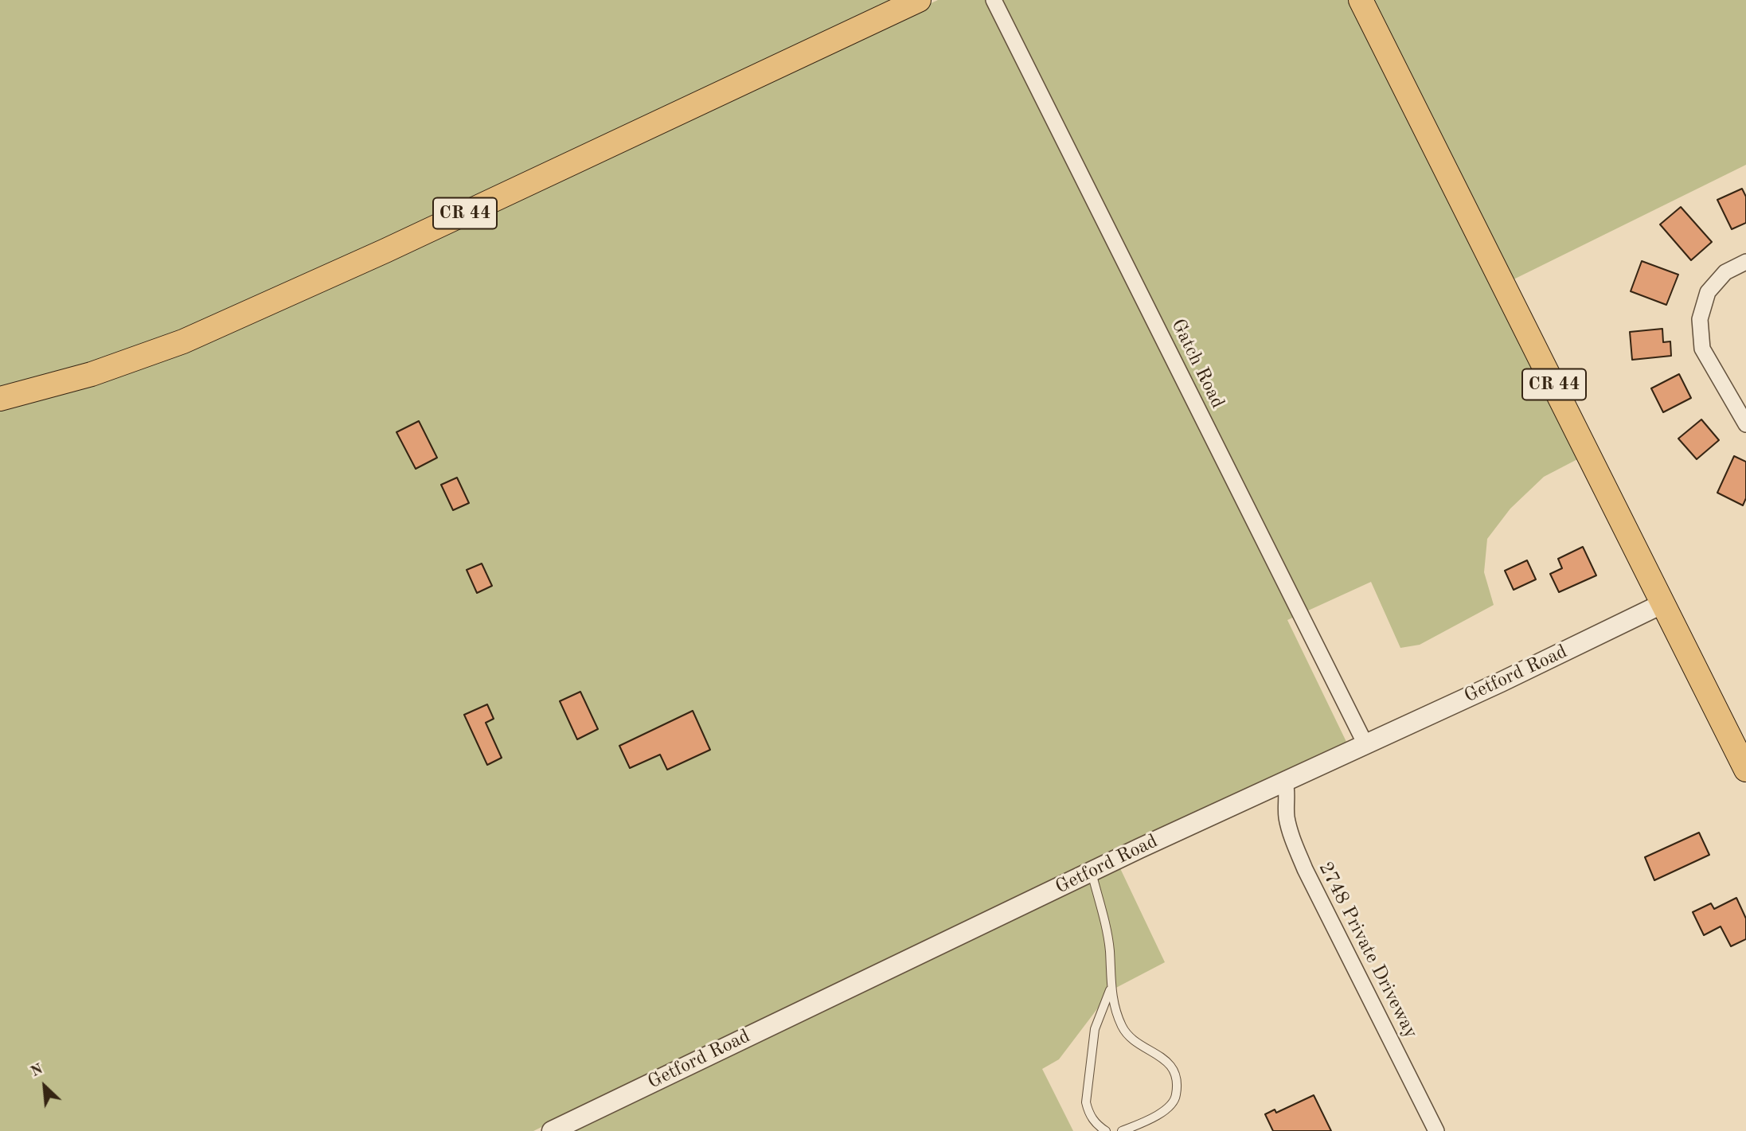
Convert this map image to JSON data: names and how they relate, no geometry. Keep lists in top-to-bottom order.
{
  "streets": {
    "main road": ["CR 44"],
    "street": ["Gatch Road", "Getford Road", "2748 Private Driveway"]
  },
  "crossings": [
    ["CR 44", "Getford Road"],
    ["Gatch Road", "Getford Road"],
    ["Getford Road", "2748 Private Driveway"]
  ],
  "north": "top left"
}
